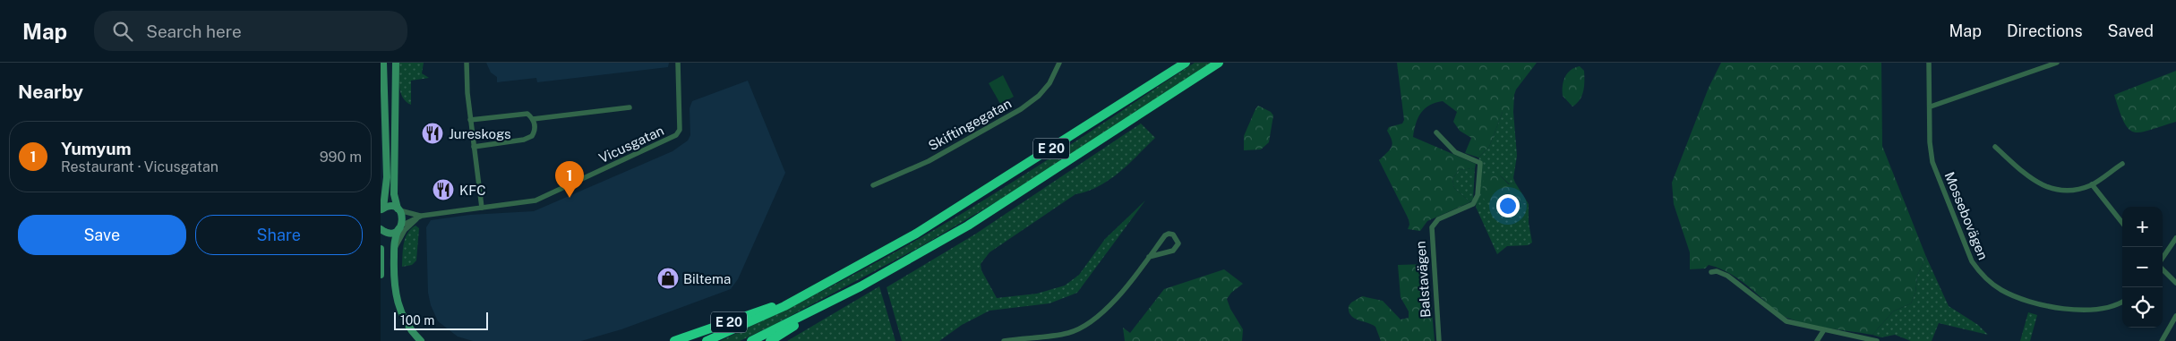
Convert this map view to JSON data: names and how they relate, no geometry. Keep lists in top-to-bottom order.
{
  "streets": {
    "highway": ["E 20"],
    "street": [
      "Skiftingegatan",
      "Vicusgatan",
      "Mossebovägen",
      "Balstavägen"
    ]
  },
  "places": {
    "restaurant": ["Jureskogs", "KFC"],
    "shop": ["Biltema"]
  },
  "scale_bar": "100 m",
  "page": {
    "header": "Map",
    "search": "Search here",
    "nav": ["Map", "Directions", "Saved"],
    "heading": "Nearby",
    "list": [
      {
        "mark": "1",
        "name": "Yumyum",
        "note": "Restaurant · Vicusgatan",
        "value": "990 m"
      }
    ],
    "pins": "1",
    "buttons": ["Save", "Share"],
    "map_buttons": ["+", "−"],
    "scale": "100 m"
  }
}
